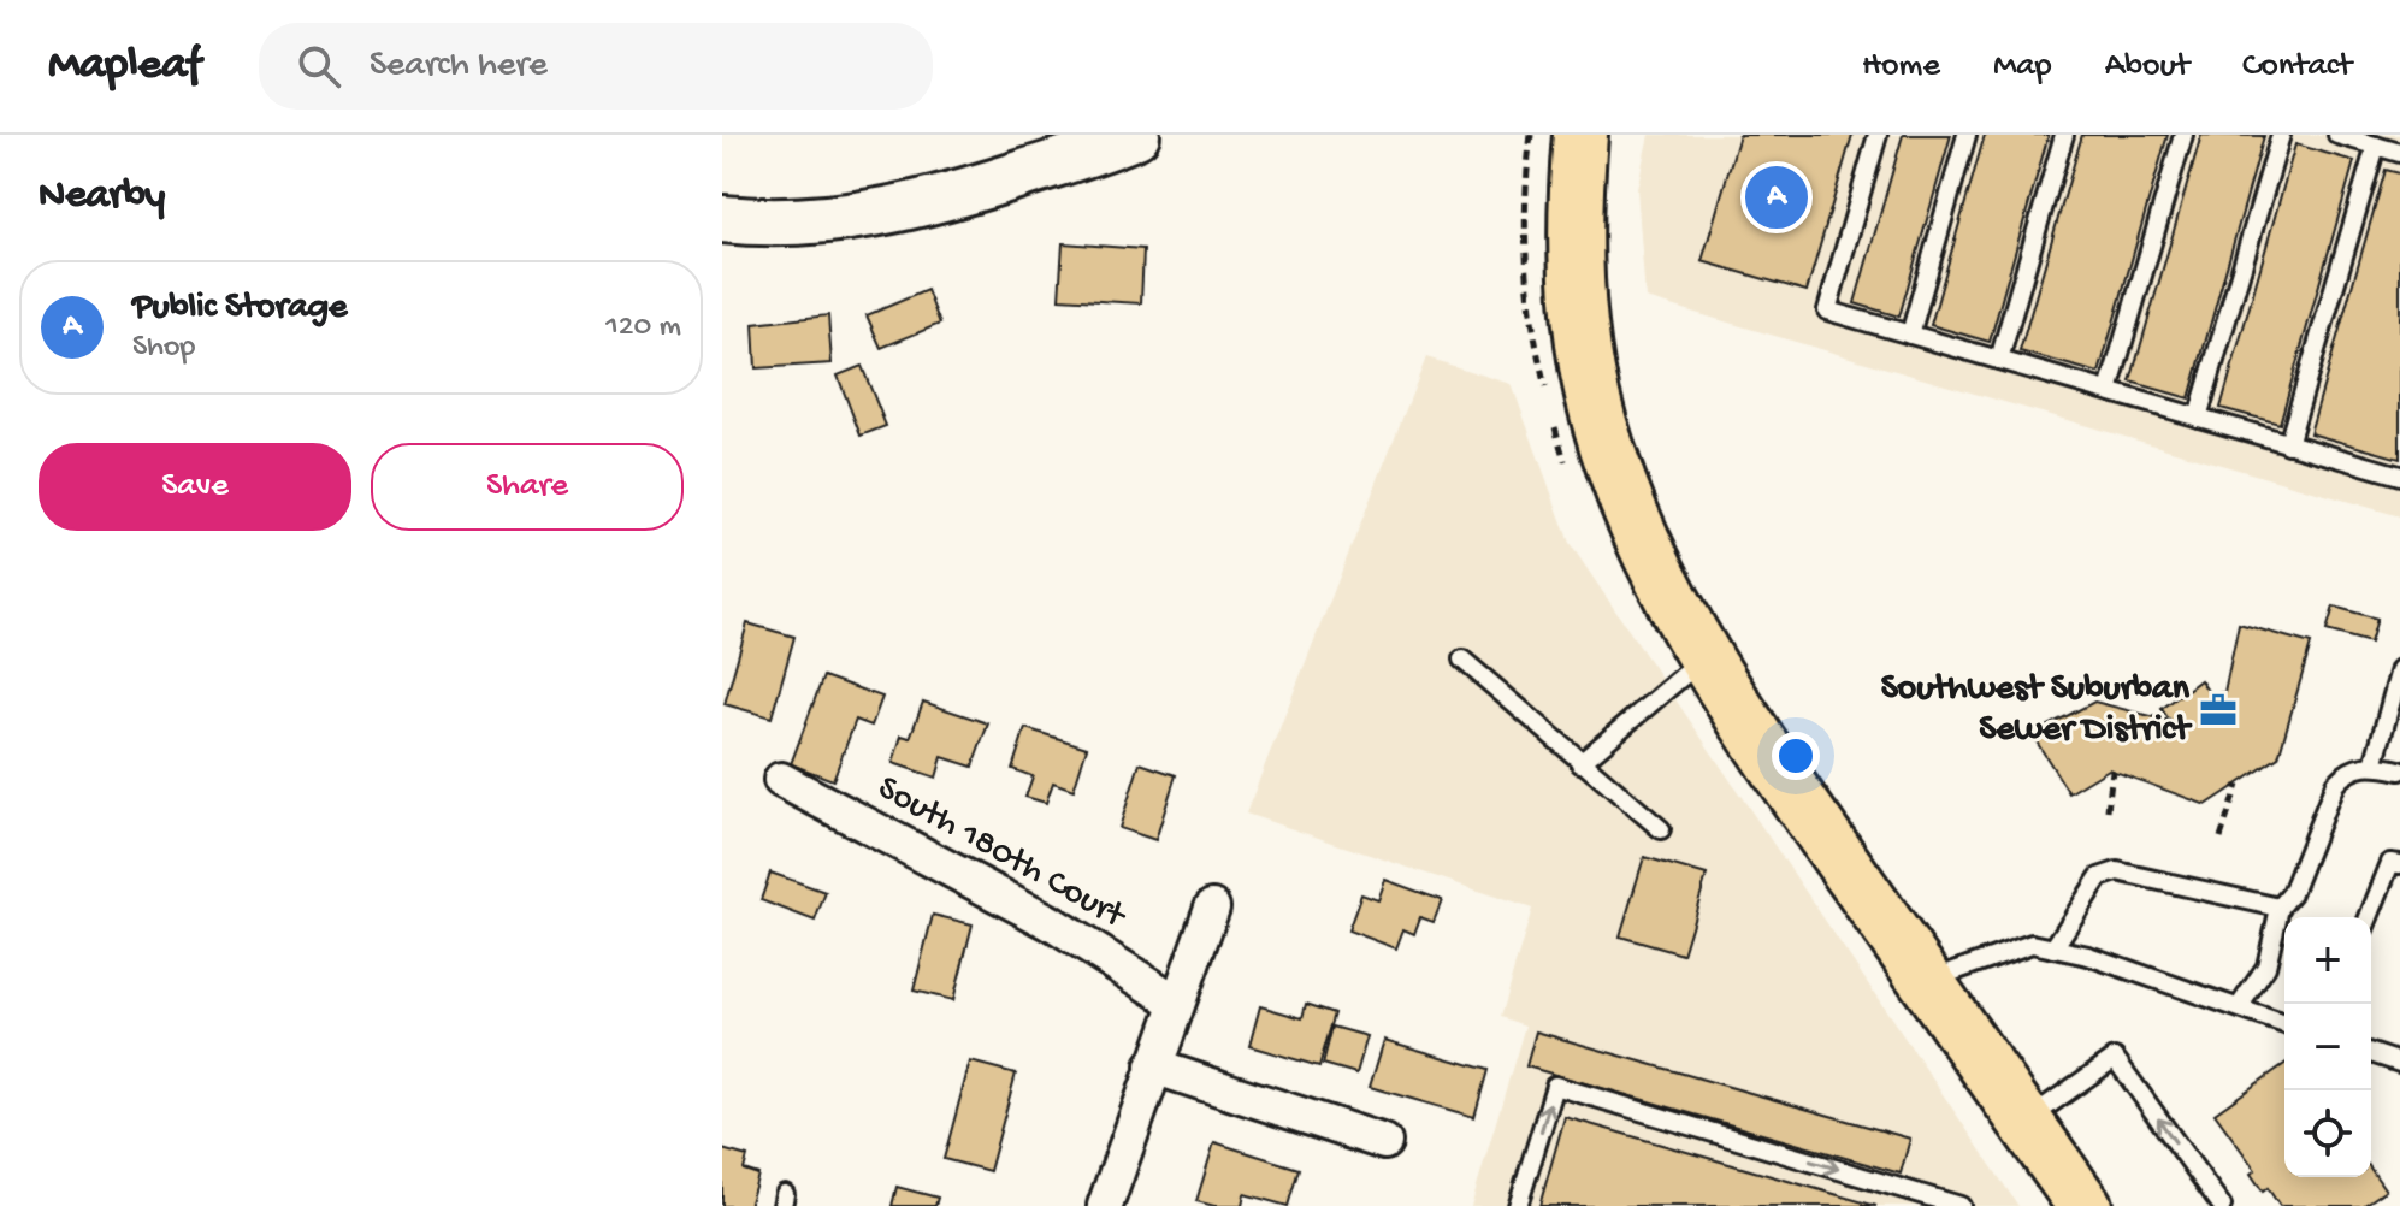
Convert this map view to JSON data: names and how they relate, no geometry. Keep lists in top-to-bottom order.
{
  "streets": {
    "street": ["South 180th Court"]
  },
  "places": {
    "office": ["Southwest Suburban Sewer District"]
  },
  "page": {
    "header": "Mapleaf",
    "search": "Search here",
    "nav": [
      "Home",
      "Map",
      "About",
      "Contact"
    ],
    "heading": "Nearby",
    "pins": "A",
    "list": [
      {
        "mark": "A",
        "name": "Public Storage",
        "note": "Shop",
        "value": "120 m"
      }
    ],
    "buttons": ["Save", "Share"],
    "map_buttons": ["+", "−"]
  }
}
